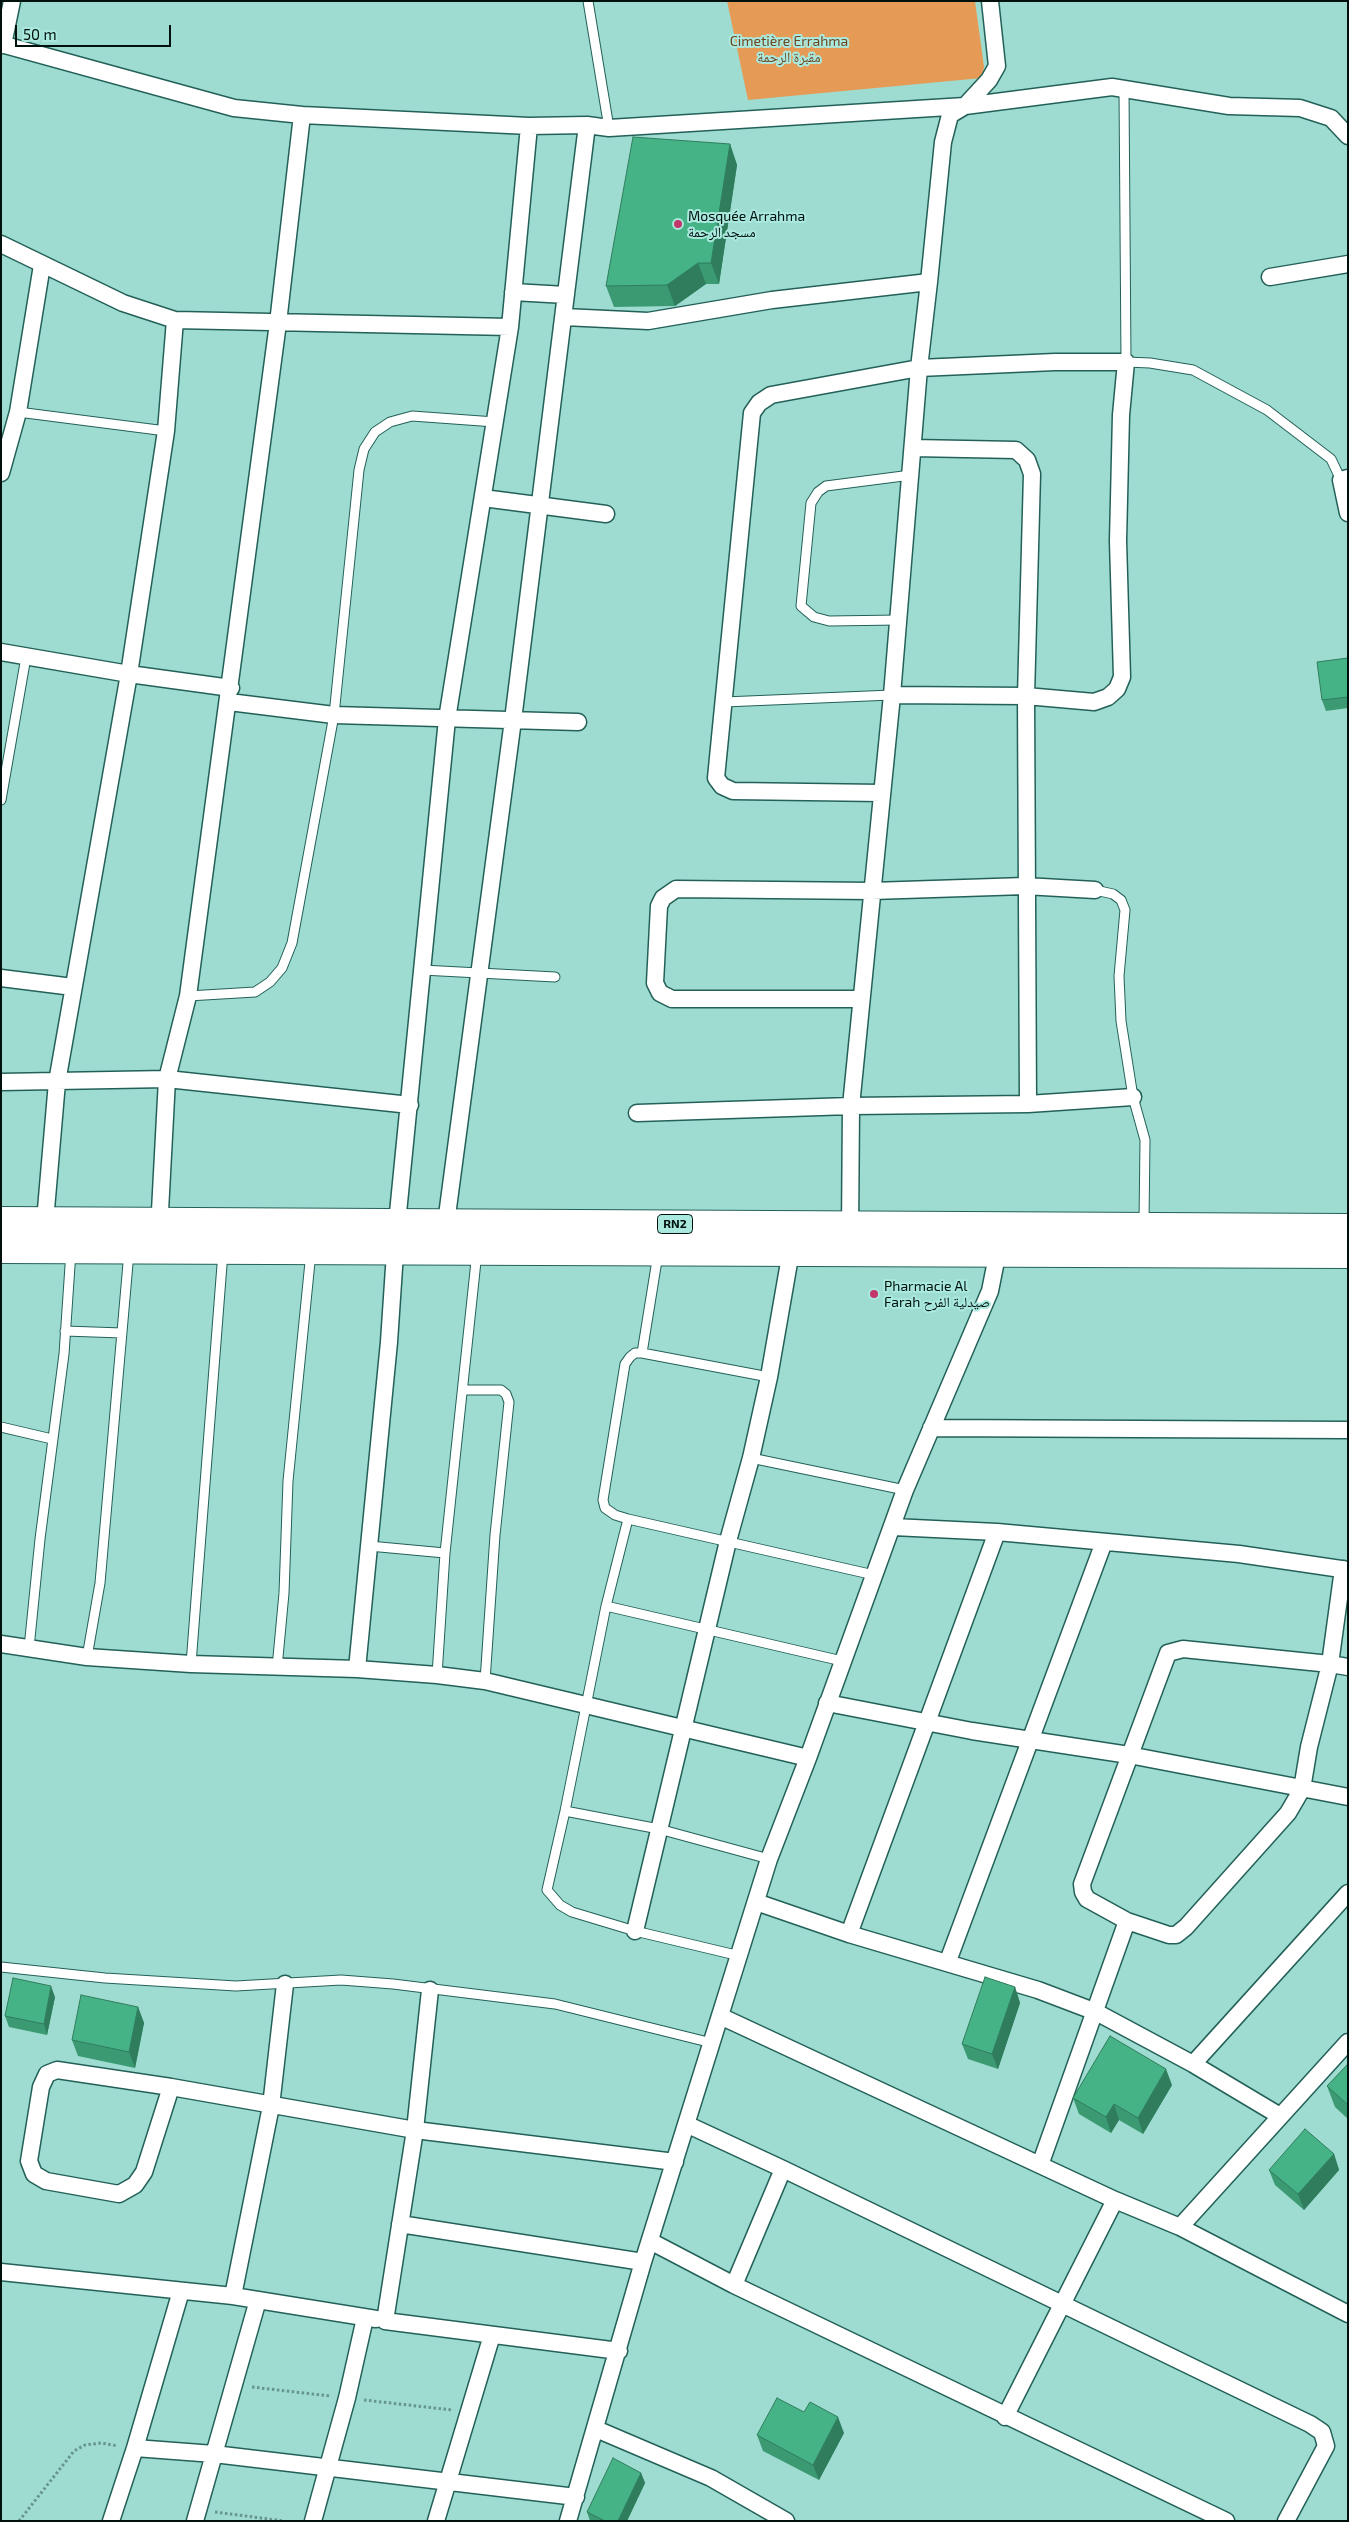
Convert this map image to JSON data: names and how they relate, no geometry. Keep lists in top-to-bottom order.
{
  "streets": {
    "highway": ["RN2"]
  },
  "parks": ["Cimetière Errahma مقبرة الرحمة"],
  "places": ["Mosquée Arrahma مسجد الرحمة", "Pharmacie Al Farah صيدلية الفرح"],
  "scale_bar": "50 m"
}
